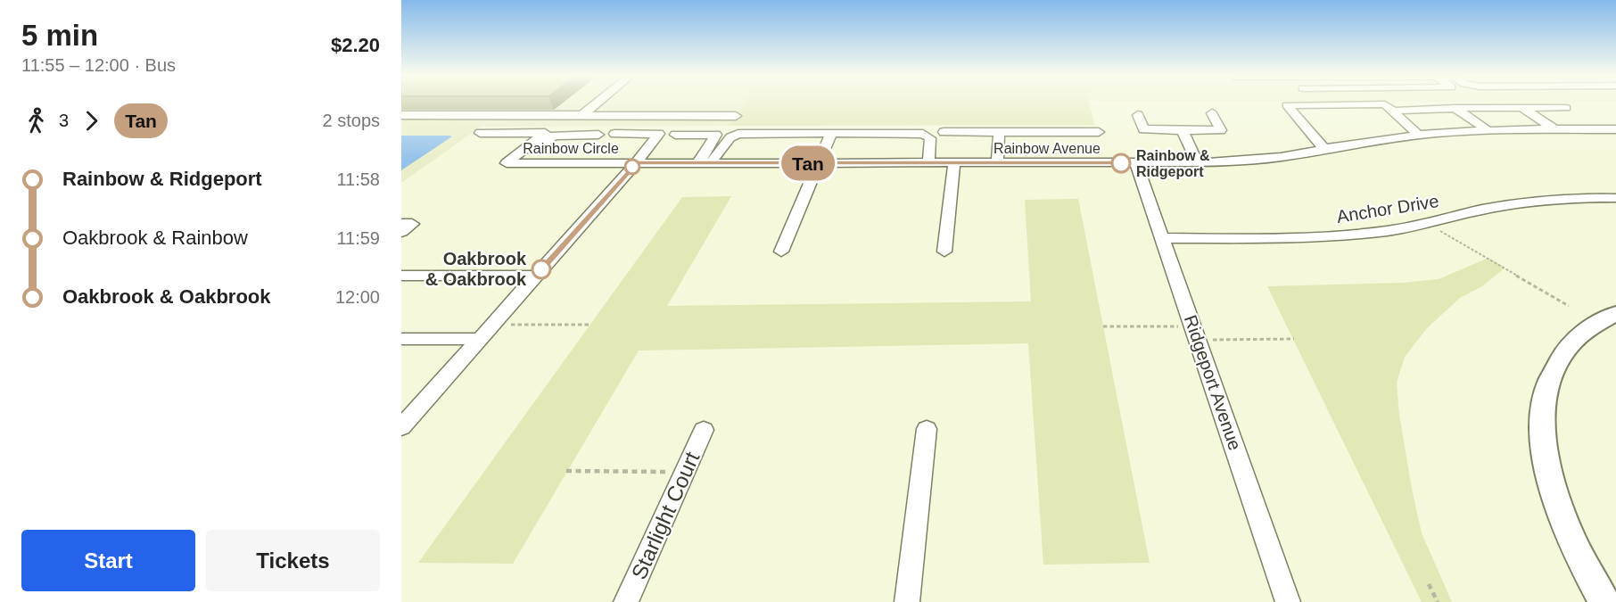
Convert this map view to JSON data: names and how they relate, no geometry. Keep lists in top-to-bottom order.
{
  "streets": {
    "street": [
      "Rainbow Circle",
      "Rainbow Avenue",
      "Anchor Drive",
      "Ridgeport Avenue",
      "Starlight Court"
    ]
  },
  "crossings": [
    ["Rainbow Circle", "Rainbow Avenue"],
    ["Rainbow Avenue", "Ridgeport Avenue"],
    ["Anchor Drive", "Ridgeport Avenue"]
  ],
  "places": ["Rainbow & Ridgeport", "Oakbrook & Oakbrook"],
  "lines": ["bus line Tan"],
  "page": {
    "heading": ["5 min", "11:55 – 12:00 · Bus", "$2.20"],
    "on_map": "Tan",
    "legs": ["3", "Tan", "2 stops"],
    "list": [
      {
        "name": "Rainbow & Ridgeport",
        "value": "11:58"
      },
      {
        "name": "Oakbrook & Rainbow",
        "value": "11:59"
      },
      {
        "name": "Oakbrook & Oakbrook",
        "value": "12:00"
      }
    ],
    "buttons": ["Start", "Tickets"]
  }
}
